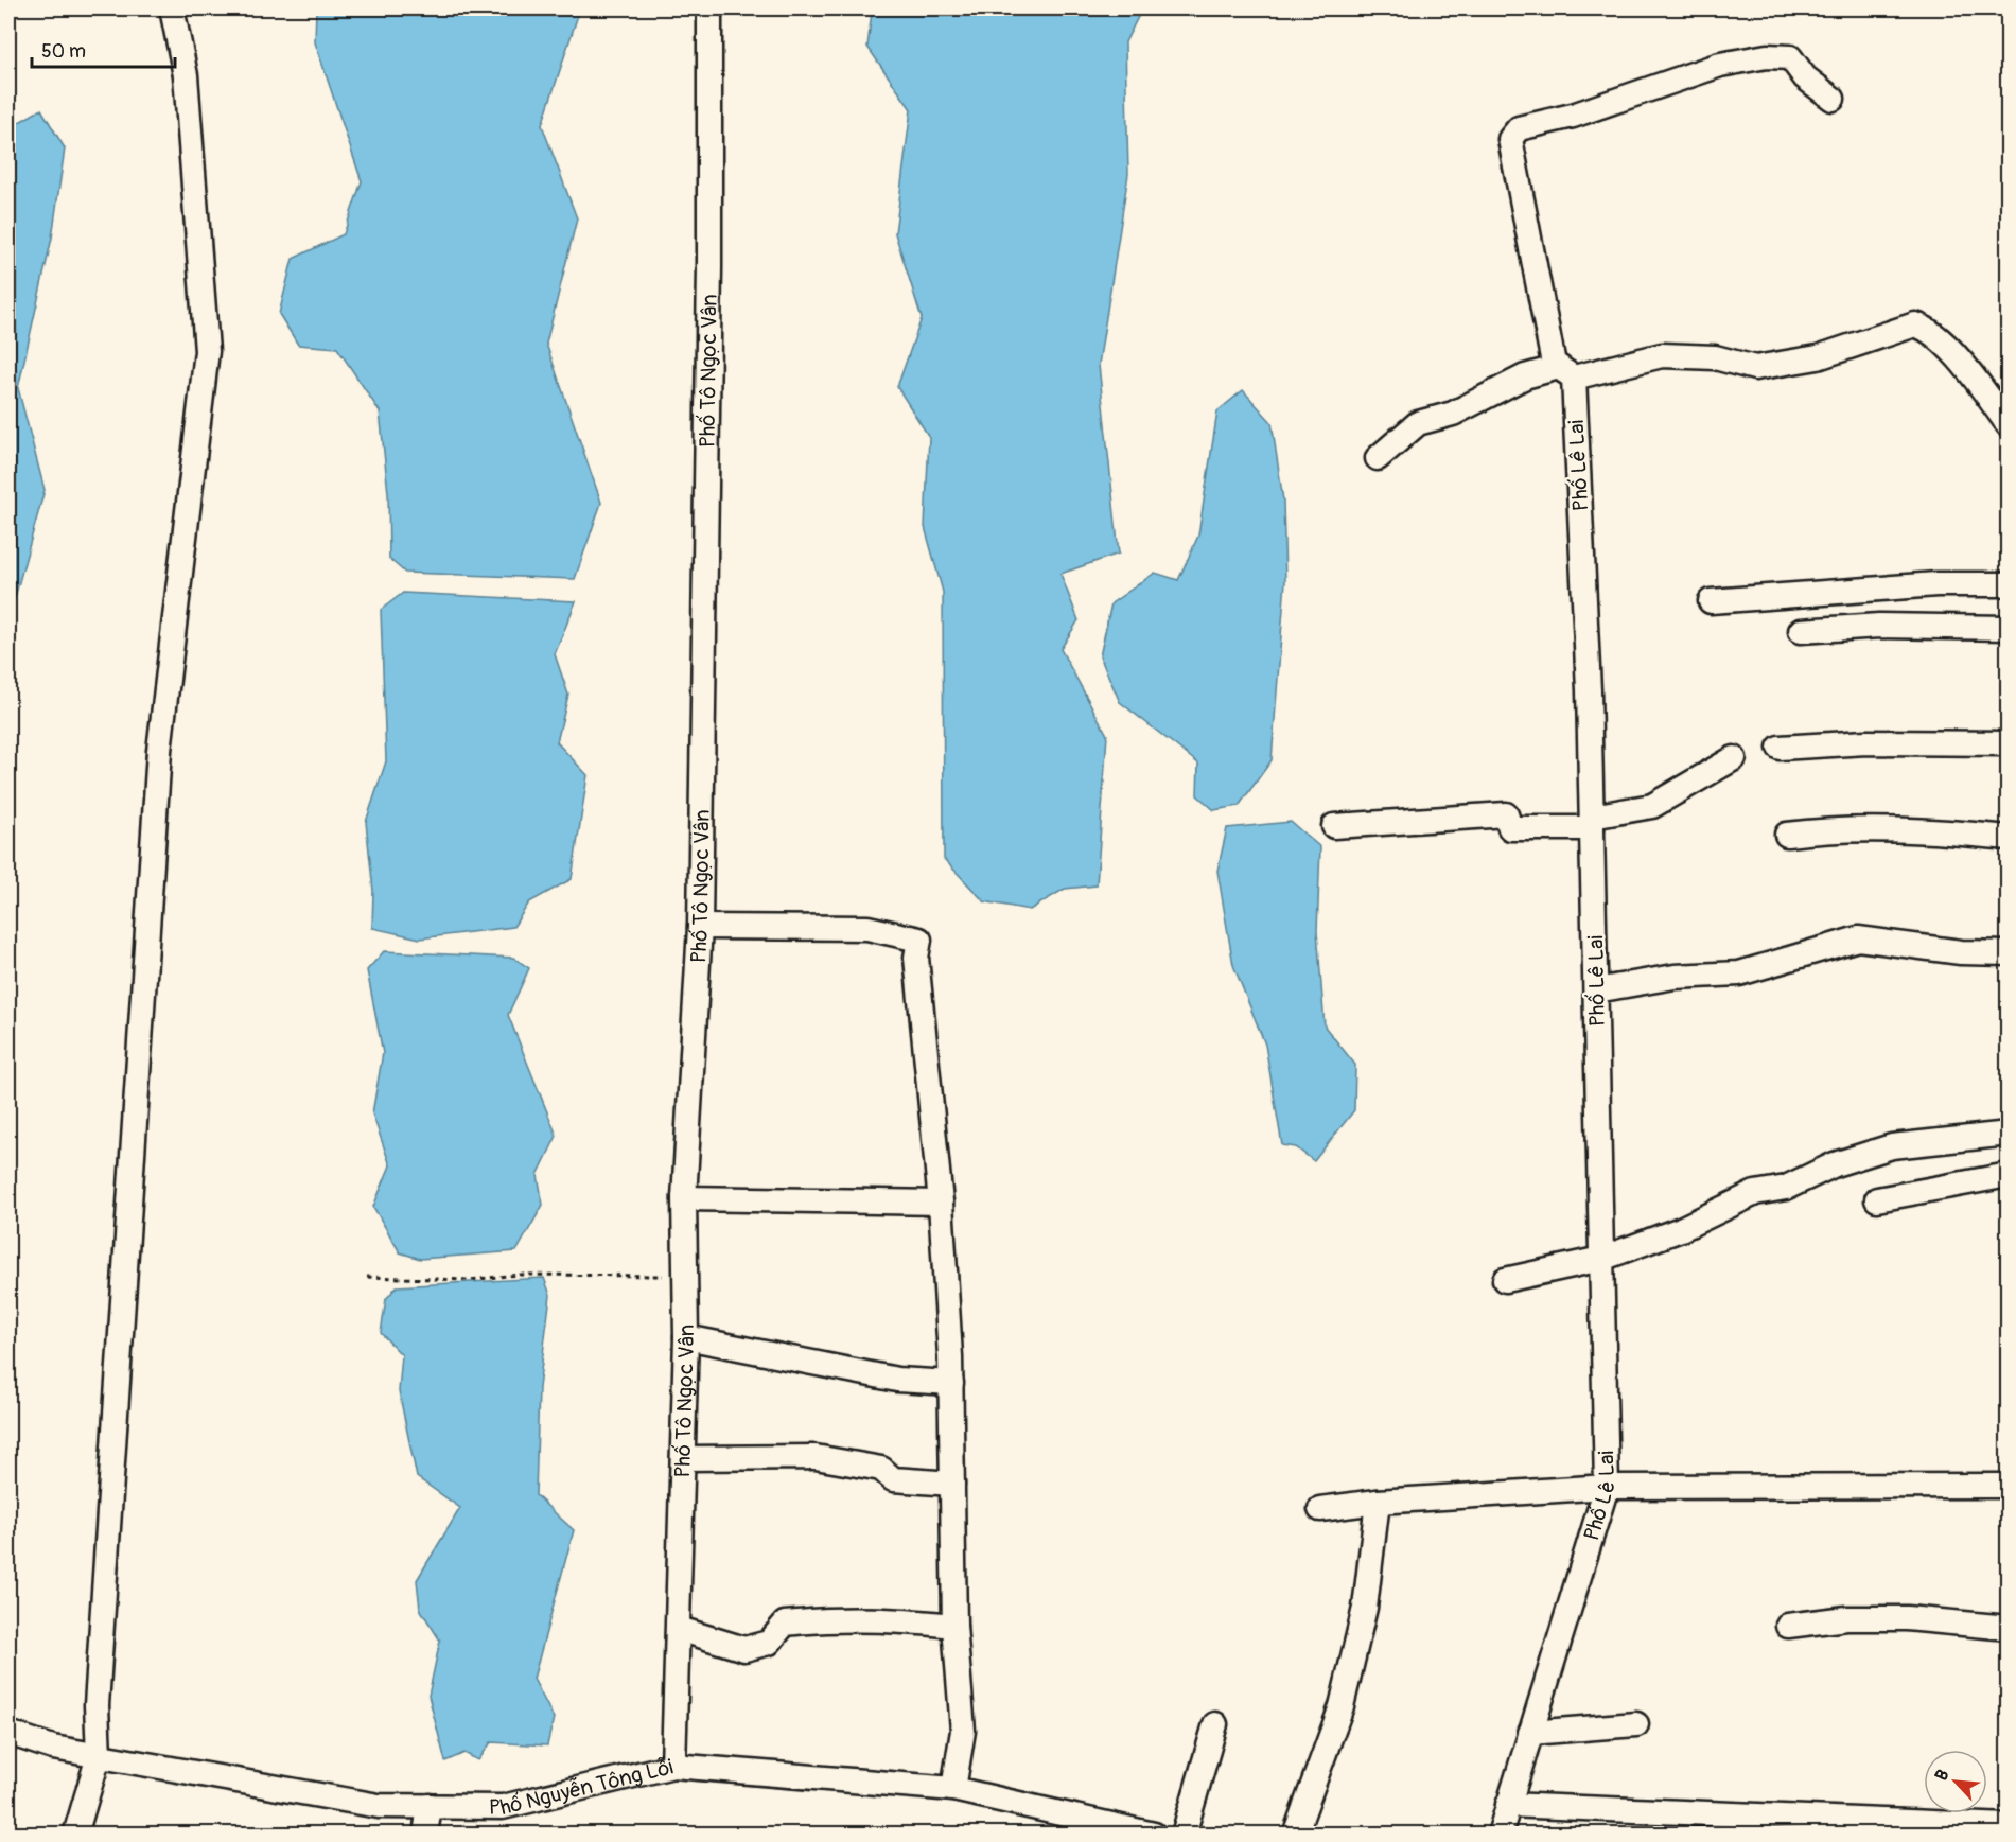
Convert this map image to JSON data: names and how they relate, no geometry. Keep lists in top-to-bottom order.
{
  "streets": {
    "street": ["Phố Tô Ngọc Vân", "Phố Lê Lai", "Phố Nguyễn Tông Lỗi"]
  },
  "crossings": [
    ["Phố Tô Ngọc Vân", "Phố Nguyễn Tông Lỗi"]
  ],
  "scale_bar": "50 m",
  "north": "top left"
}
